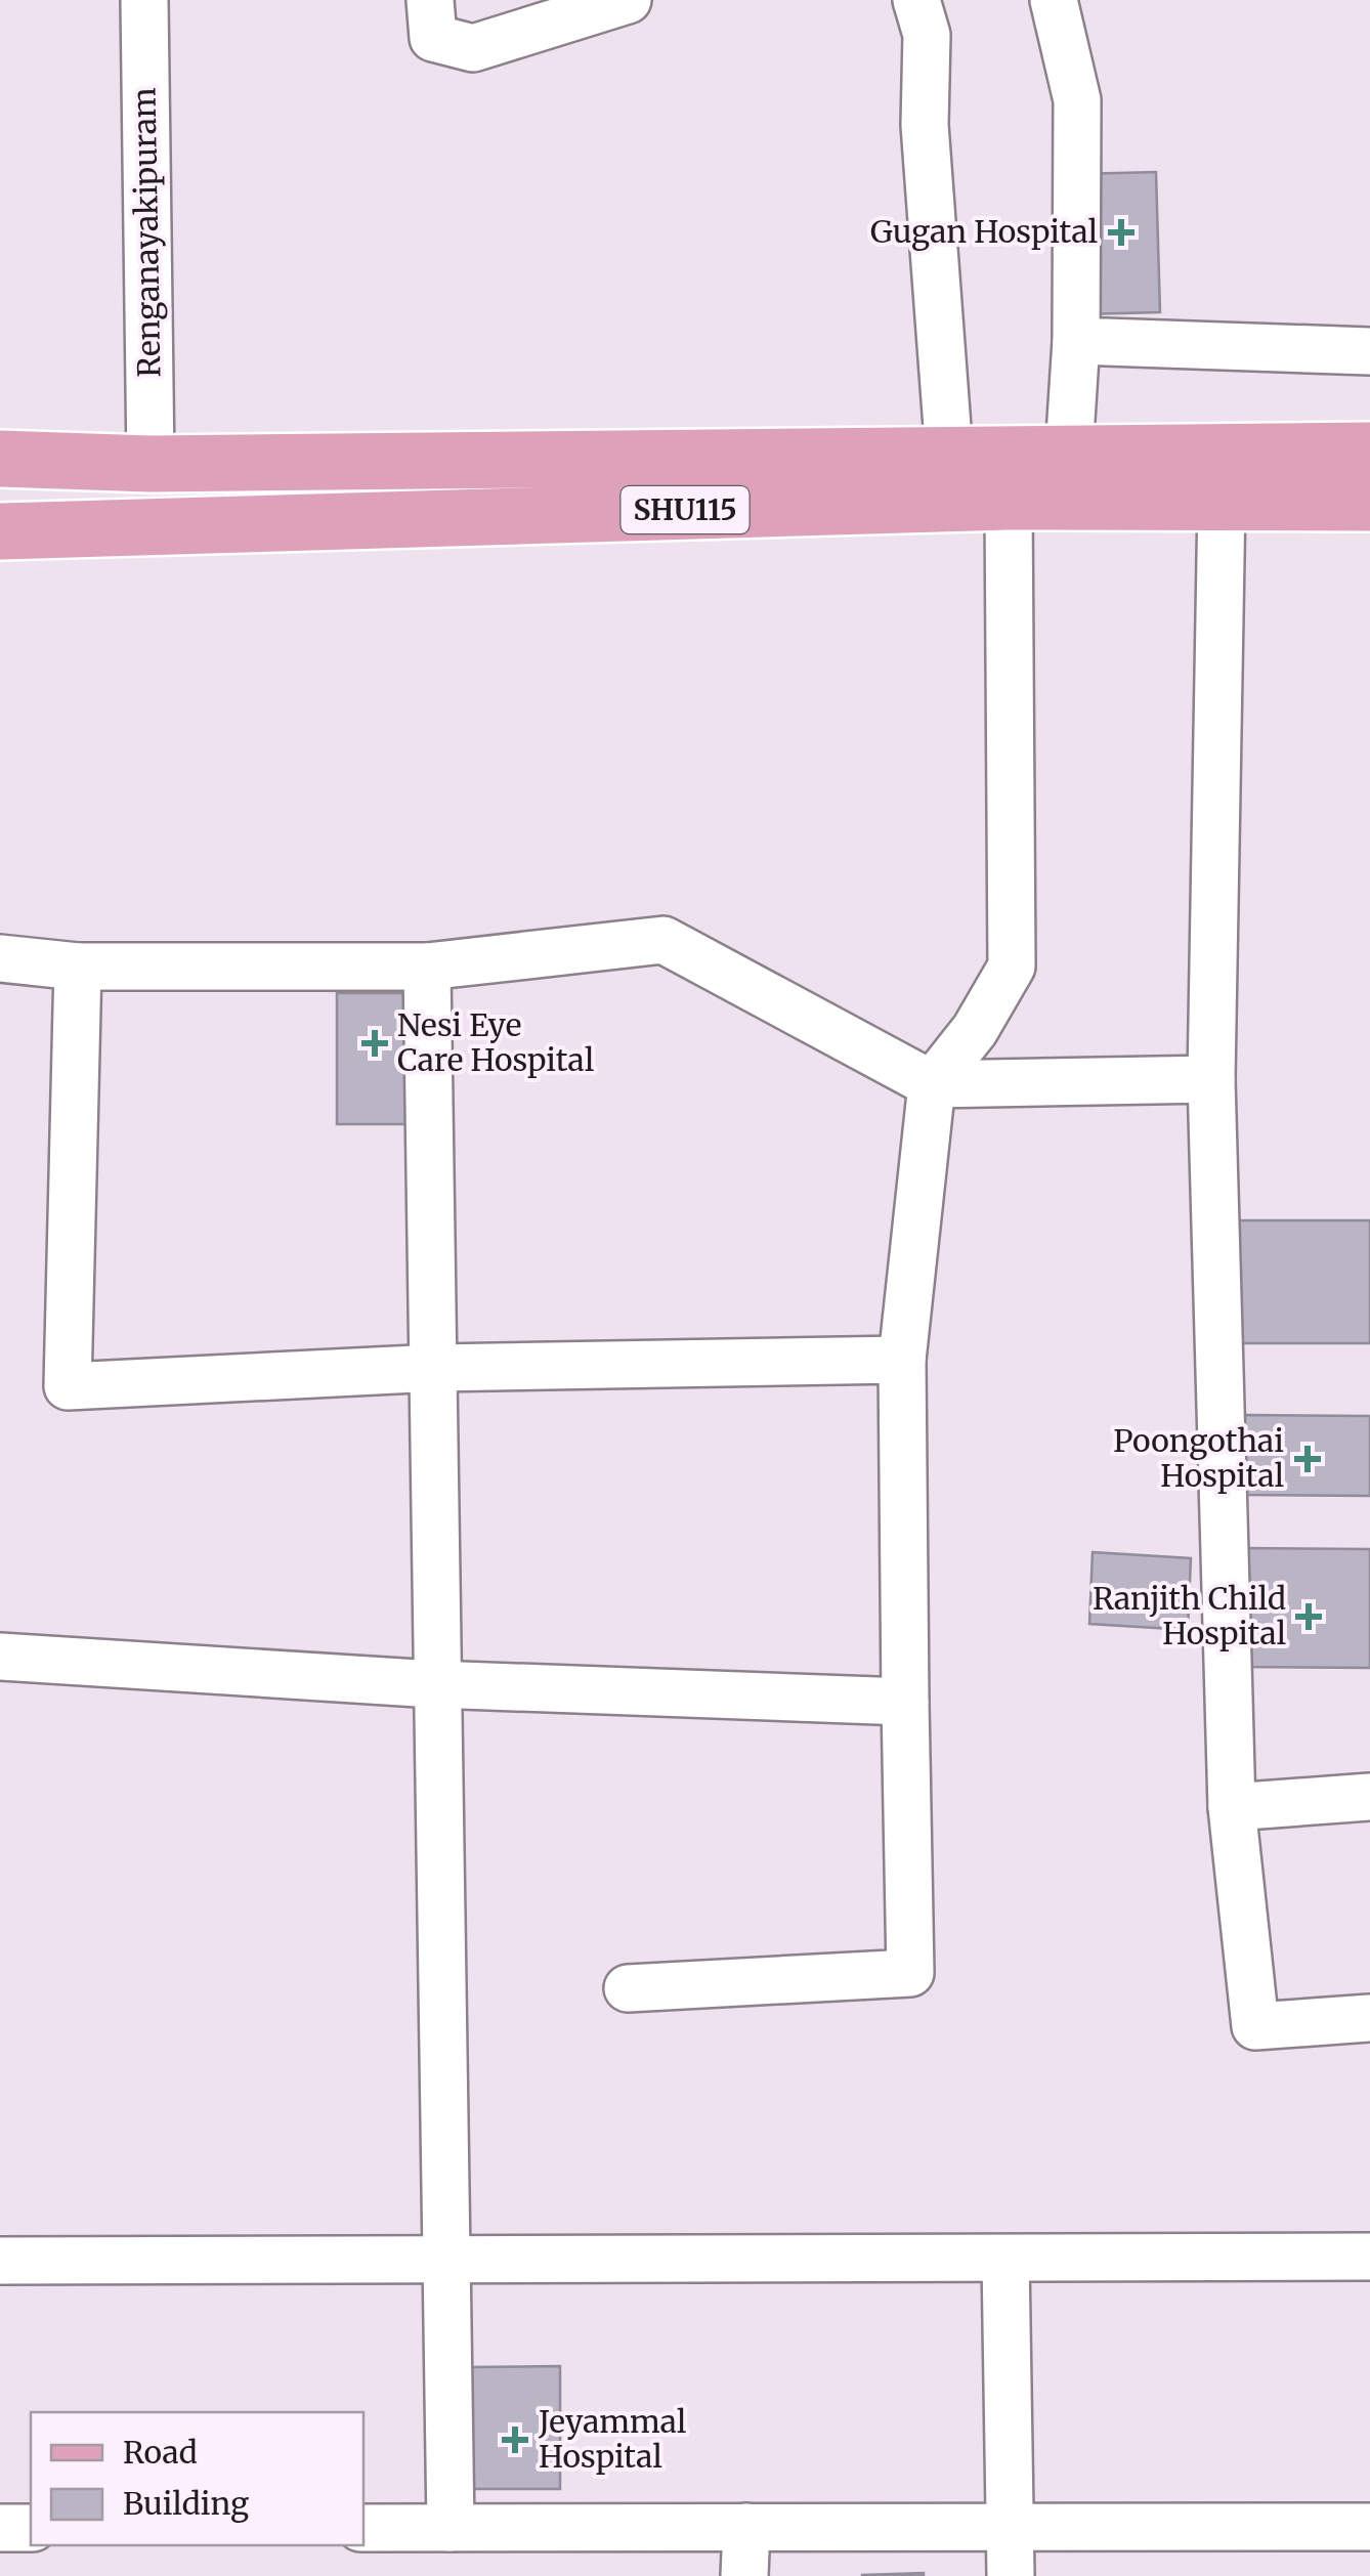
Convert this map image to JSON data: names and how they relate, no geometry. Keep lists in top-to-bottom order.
{
  "streets": {
    "main road": ["SHU115"],
    "street": ["Renganayakipuram"]
  },
  "crossings": [
    ["Renganayakipuram", "SHU115"]
  ],
  "places": {
    "health": [
      "Gugan Hospital",
      "Nesi Eye Care Hospital",
      "Poongothai Hospital",
      "Ranjith Child Hospital",
      "Jeyammal Hospital"
    ]
  },
  "legend": ["Road", "Building"]
}
